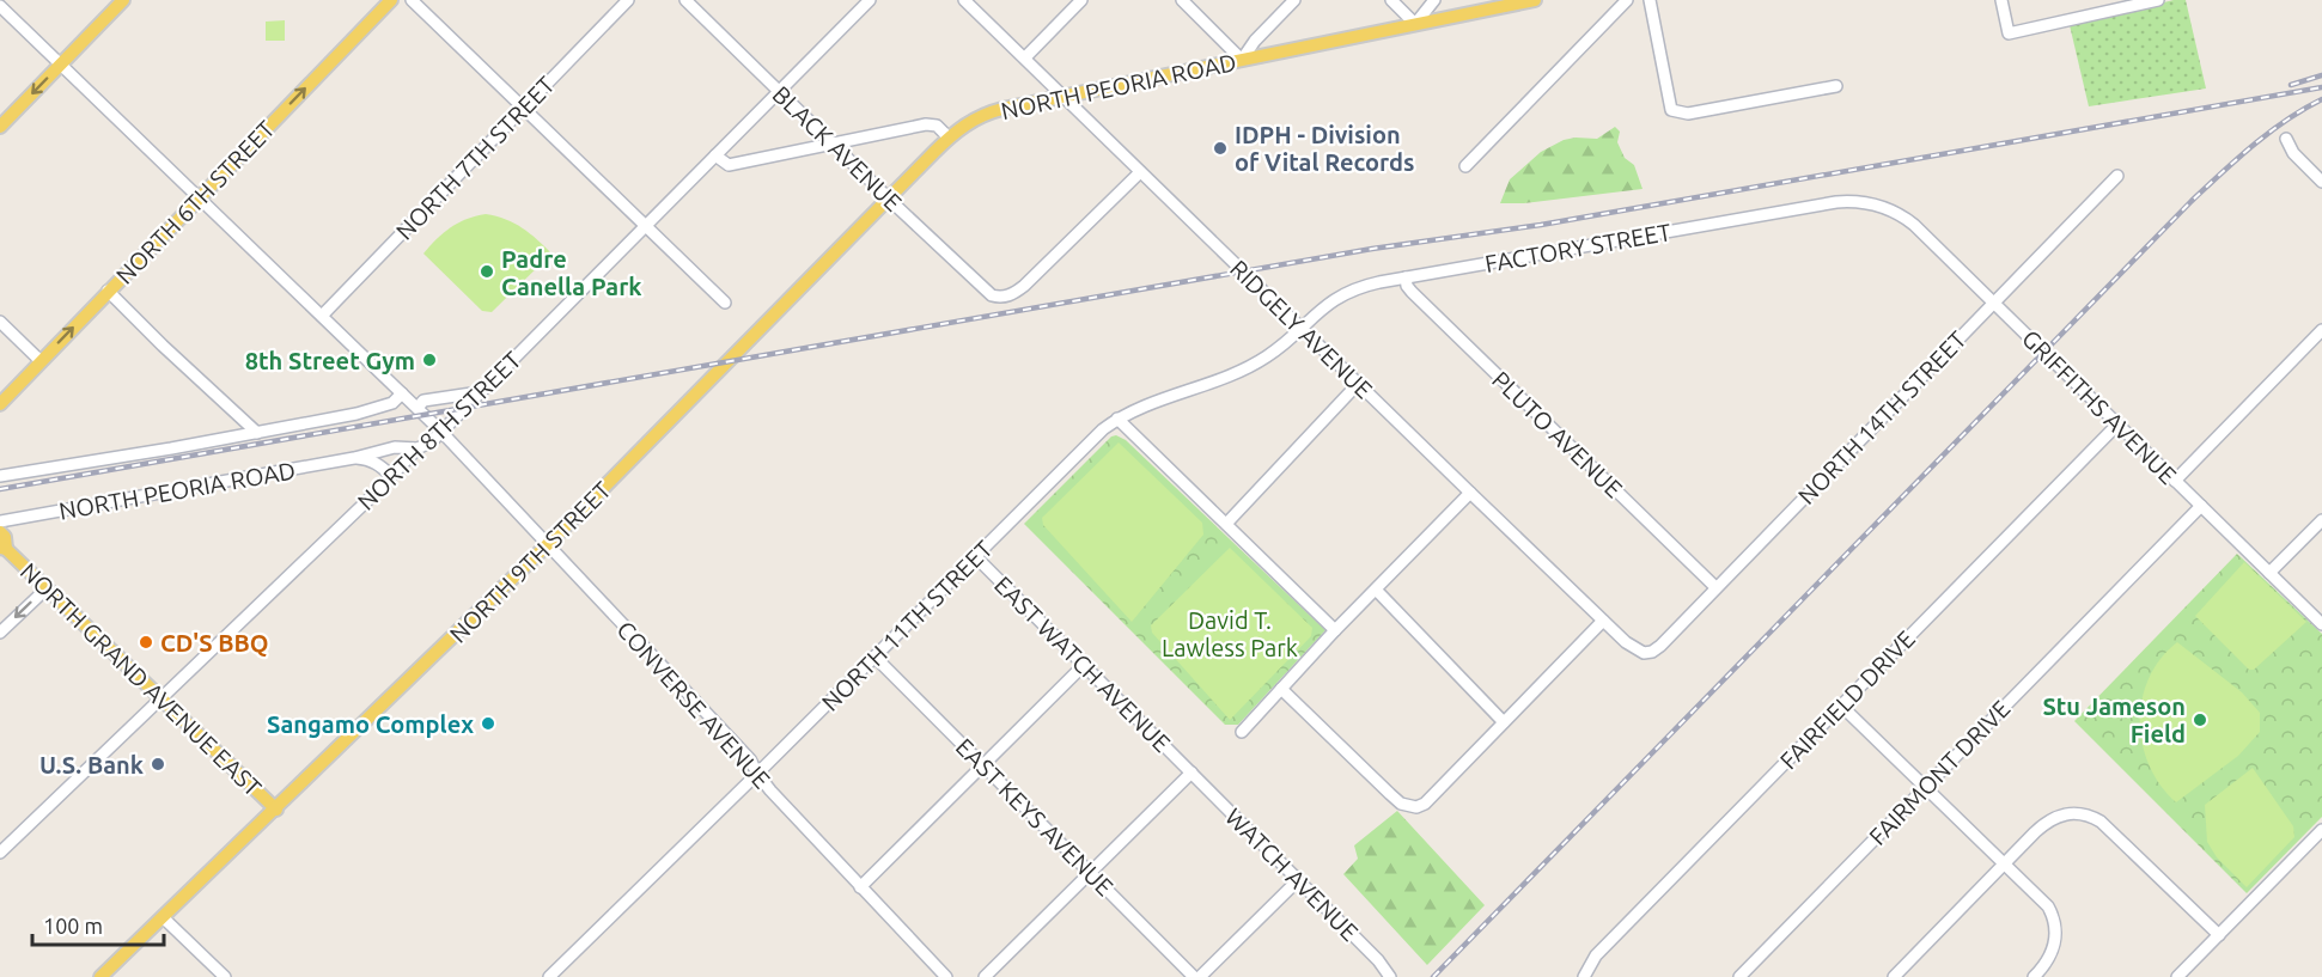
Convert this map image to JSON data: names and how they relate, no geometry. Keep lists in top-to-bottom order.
{
  "streets": {
    "main road": [
      "NORTH PEORIA ROAD",
      "NORTH 6TH STREET",
      "NORTH 9TH STREET",
      "NORTH GRAND AVENUE EAST"
    ],
    "street": [
      "BLACK AVENUE",
      "NORTH 7TH STREET",
      "FACTORY STREET",
      "RIDGELY AVENUE",
      "GRIFFITHS AVENUE",
      "NORTH 14TH STREET",
      "NORTH 8TH STREET",
      "PLUTO AVENUE",
      "NORTH 11TH STREET",
      "EAST WATCH AVENUE",
      "FAIRFIELD DRIVE",
      "CONVERSE AVENUE",
      "FAIRMONT DRIVE",
      "EAST KEYS AVENUE",
      "WATCH AVENUE"
    ]
  },
  "crossings": [
    ["NORTH PEORIA ROAD", "RIDGELY AVENUE"],
    ["NORTH PEORIA ROAD", "NORTH 8TH STREET"],
    ["NORTH PEORIA ROAD", "NORTH 9TH STREET"],
    ["BLACK AVENUE", "RIDGELY AVENUE"],
    ["BLACK AVENUE", "NORTH 8TH STREET"],
    ["BLACK AVENUE", "NORTH 9TH STREET"],
    ["NORTH 7TH STREET", "CONVERSE AVENUE"],
    ["NORTH 6TH STREET", "CONVERSE AVENUE"],
    ["FACTORY STREET", "RIDGELY AVENUE"],
    ["FACTORY STREET", "GRIFFITHS AVENUE"],
    ["FACTORY STREET", "PLUTO AVENUE"],
    ["FACTORY STREET", "NORTH 11TH STREET"],
    ["RIDGELY AVENUE", "NORTH 14TH STREET"],
    ["RIDGELY AVENUE", "NORTH 11TH STREET"],
    ["GRIFFITHS AVENUE", "NORTH 14TH STREET"],
    ["GRIFFITHS AVENUE", "FAIRFIELD DRIVE"],
    ["GRIFFITHS AVENUE", "FAIRMONT DRIVE"],
    ["NORTH 14TH STREET", "PLUTO AVENUE"],
    ["NORTH 8TH STREET", "NORTH GRAND AVENUE EAST"],
    ["NORTH 8TH STREET", "CONVERSE AVENUE"],
    ["NORTH 9TH STREET", "NORTH GRAND AVENUE EAST"],
    ["NORTH 9TH STREET", "CONVERSE AVENUE"],
    ["NORTH 11TH STREET", "EAST WATCH AVENUE"],
    ["NORTH 11TH STREET", "CONVERSE AVENUE"],
    ["NORTH 11TH STREET", "EAST KEYS AVENUE"],
    ["EAST WATCH AVENUE", "WATCH AVENUE"]
  ],
  "one_way": ["NORTH 6TH STREET"],
  "parks": ["David T. Lawless Park"],
  "places": [
    "IDPH - Division of Vital Records",
    "Padre Canella Park",
    "8th Street Gym",
    "CD'S BBQ",
    "Stu Jameson Field",
    "Sangamo Complex",
    "U.S. Bank"
  ],
  "scale_bar": "100 m"
}
